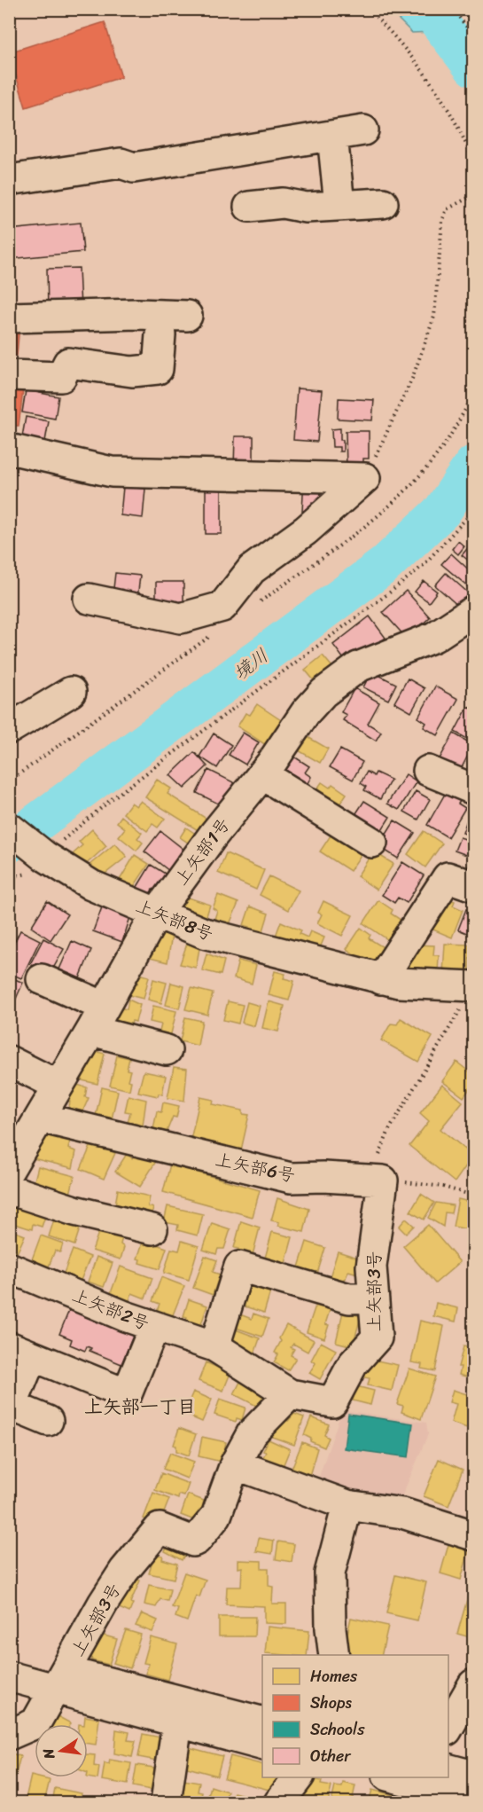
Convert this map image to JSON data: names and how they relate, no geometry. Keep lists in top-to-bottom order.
{
  "streets": {
    "street": [
      "上矢部1号",
      "上矢部8号",
      "上矢部6号",
      "上矢部3号",
      "上矢部2号"
    ]
  },
  "crossings": [
    ["上矢部1号", "上矢部8号"],
    ["上矢部1号", "上矢部6号"],
    ["上矢部6号", "上矢部3号"],
    ["上矢部3号", "上矢部2号"]
  ],
  "districts": ["上矢部一丁目"],
  "water": ["境川"],
  "legend": [
    "Homes",
    "Shops",
    "Schools",
    "Other"
  ],
  "north": "left"
}
